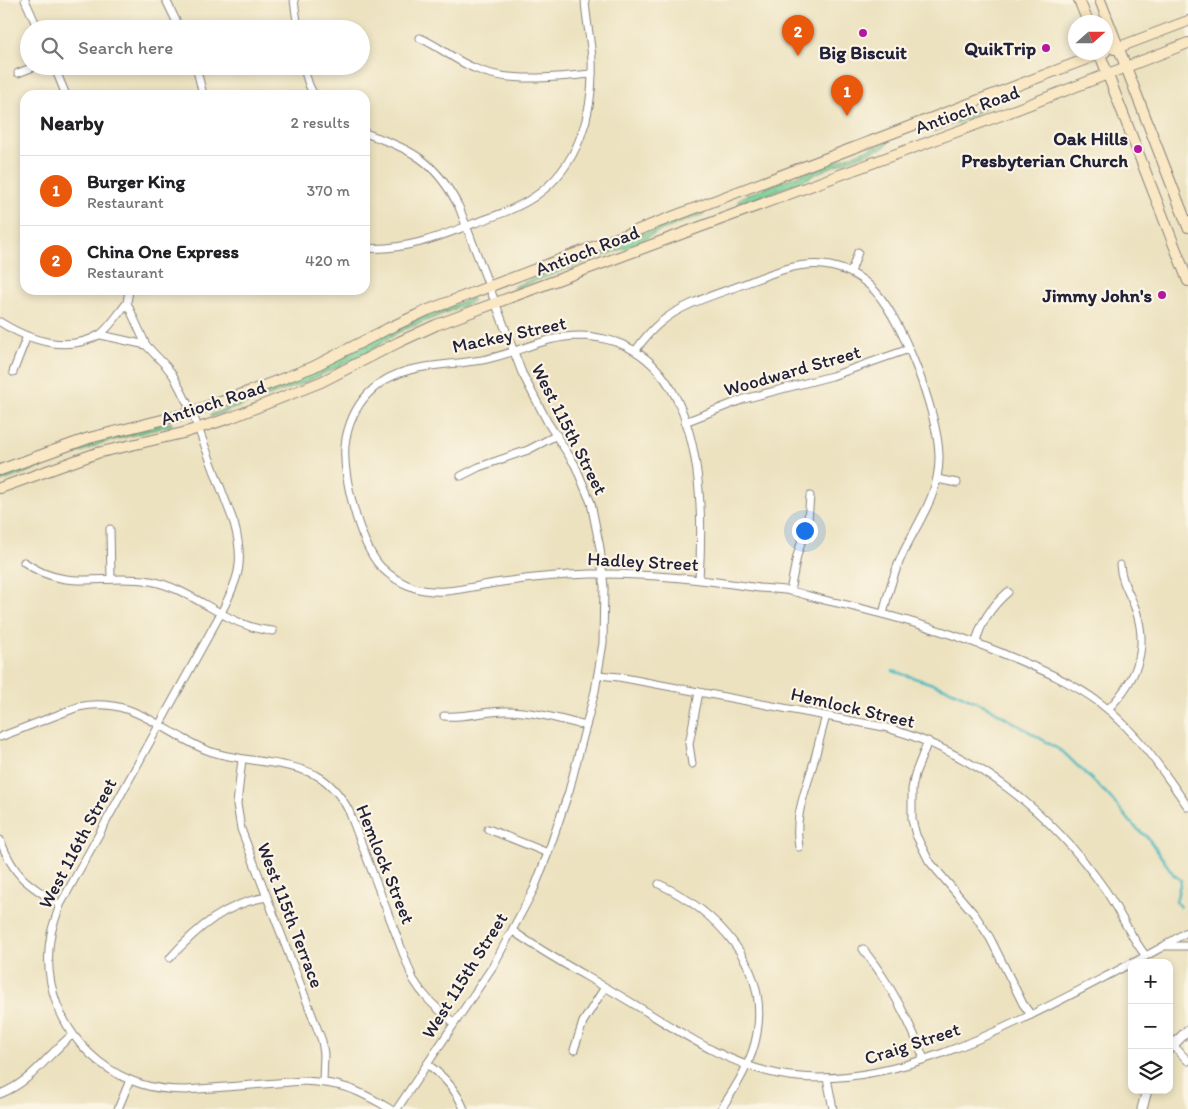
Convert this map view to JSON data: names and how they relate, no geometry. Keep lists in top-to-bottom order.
{
  "streets": {
    "main road": ["Antioch Road"],
    "street": [
      "Mackey Street",
      "Woodward Street",
      "West 115th Street",
      "Hadley Street",
      "Hemlock Street",
      "West 116th Street",
      "West 115th Terrace",
      "Craig Street"
    ]
  },
  "crossings": [
    ["Antioch Road", "West 115th Street"],
    ["Antioch Road", "West 116th Street"],
    ["Mackey Street", "West 115th Street"],
    ["Mackey Street", "Hadley Street"],
    ["West 115th Street", "Hadley Street"],
    ["West 115th Street", "Hemlock Street"],
    ["West 115th Street", "Craig Street"],
    ["Hemlock Street", "West 116th Street"],
    ["Hemlock Street", "West 115th Terrace"],
    ["Hemlock Street", "Craig Street"],
    ["West 116th Street", "West 115th Terrace"]
  ],
  "places": [
    "Big Biscuit",
    "QuikTrip",
    "Oak Hills Presbyterian Church",
    "Jimmy John's"
  ],
  "north": "right",
  "page": {
    "pins": ["2", "1"],
    "search": "Search here",
    "heading": ["Nearby", "2 results"],
    "list": [
      {
        "mark": "1",
        "name": "Burger King",
        "note": "Restaurant",
        "value": "370 m"
      },
      {
        "mark": "2",
        "name": "China One Express",
        "note": "Restaurant",
        "value": "420 m"
      }
    ],
    "map_buttons": ["+", "−"]
  }
}
